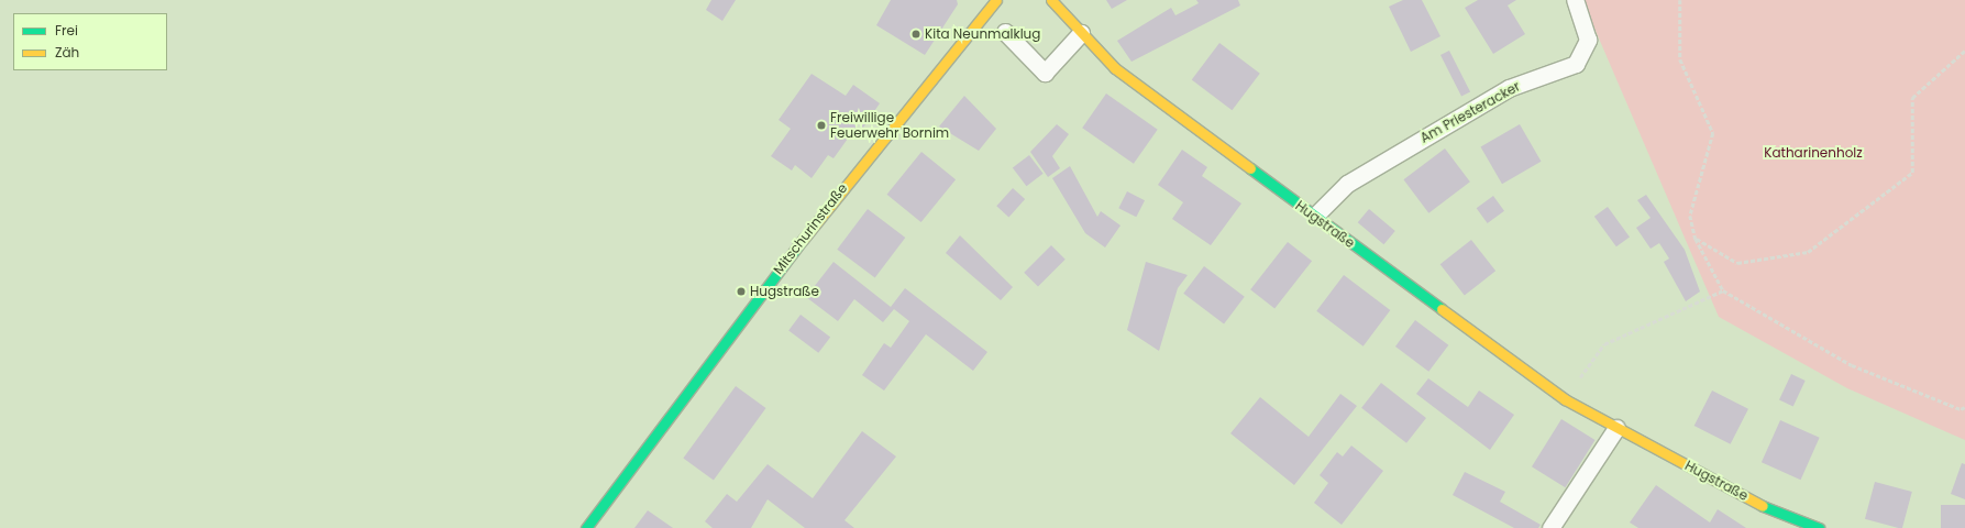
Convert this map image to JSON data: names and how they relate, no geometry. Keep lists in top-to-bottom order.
{
  "streets": {
    "street": ["Hugstraße", "Mitschurinstraße"],
    "lane": ["Am Priesteracker"]
  },
  "crossings": [
    ["Am Priesteracker", "Hugstraße"]
  ],
  "parks": ["Katharinenholz"],
  "places": ["Kita Neunmalklug", "Freiwillige Feuerwehr Bornim", "Hugstraße"],
  "legend": ["Frei", "Zäh"]
}
